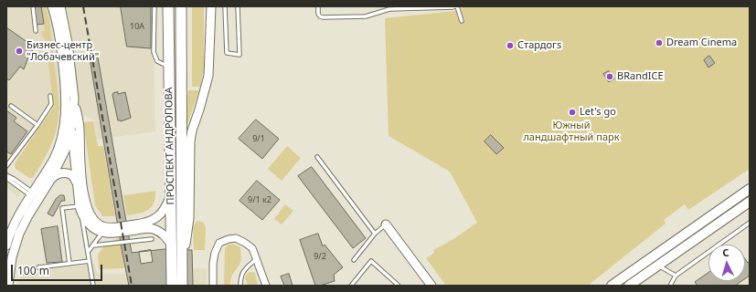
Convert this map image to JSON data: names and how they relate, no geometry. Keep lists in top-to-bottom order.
{
  "streets": {
    "main road": ["ПРОСПЕКТ АНДРОПОВА"]
  },
  "parks": ["Южный ландшафтный парк"],
  "places": [
    "Dream Cinema",
    "Стардогs",
    "Бизнес-центр \"Лобачевский\"",
    "BRandICE",
    "Let's go"
  ],
  "house_numbers": [
    "10А",
    "9/1",
    "9/1 к2",
    "9/2"
  ],
  "scale_bar": "100 m",
  "north": "top"
}
